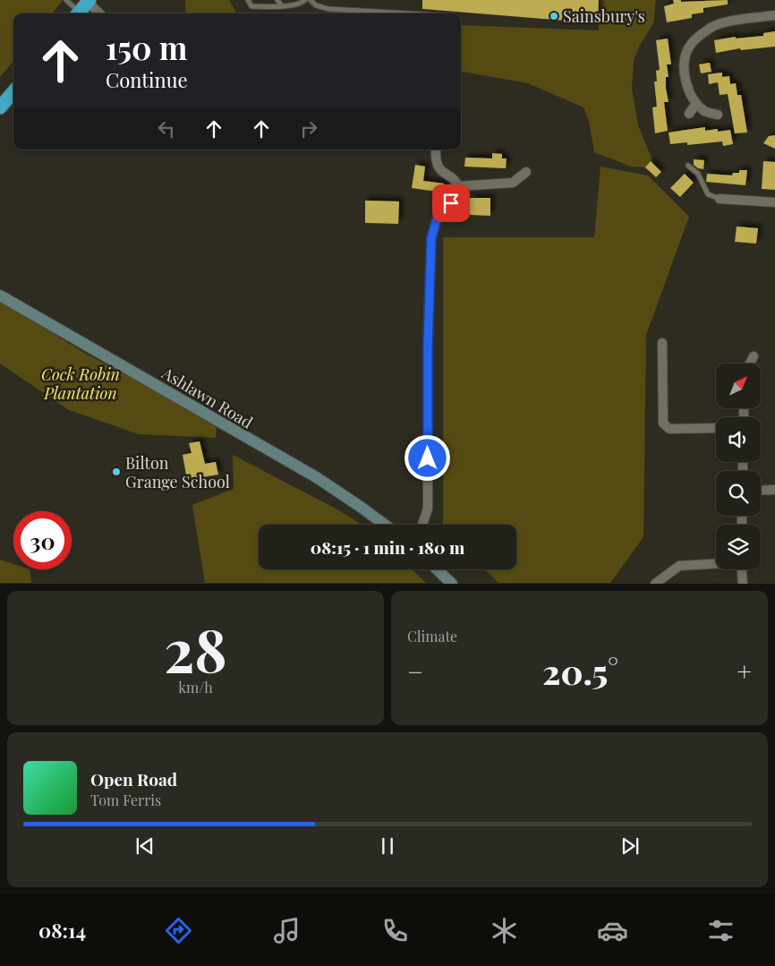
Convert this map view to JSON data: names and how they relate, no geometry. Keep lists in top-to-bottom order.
{
  "streets": {
    "main road": ["Ashlawn Road"]
  },
  "parks": ["Cock Robin Plantation"],
  "places": ["Sainsbury's", "Bilton Grange School"],
  "north": "top right",
  "page": {
    "turn": ["150 m", "Continue"],
    "limit": "30",
    "trip": "08:15 · 1 min · 180 m",
    "tile": [
      ["28", "km/h"],
      "Climate"
    ],
    "heat": ["−", "20.5°", "+"],
    "song": ["Open Road", "Tom Ferris"],
    "tabs": "08:14"
  }
}
